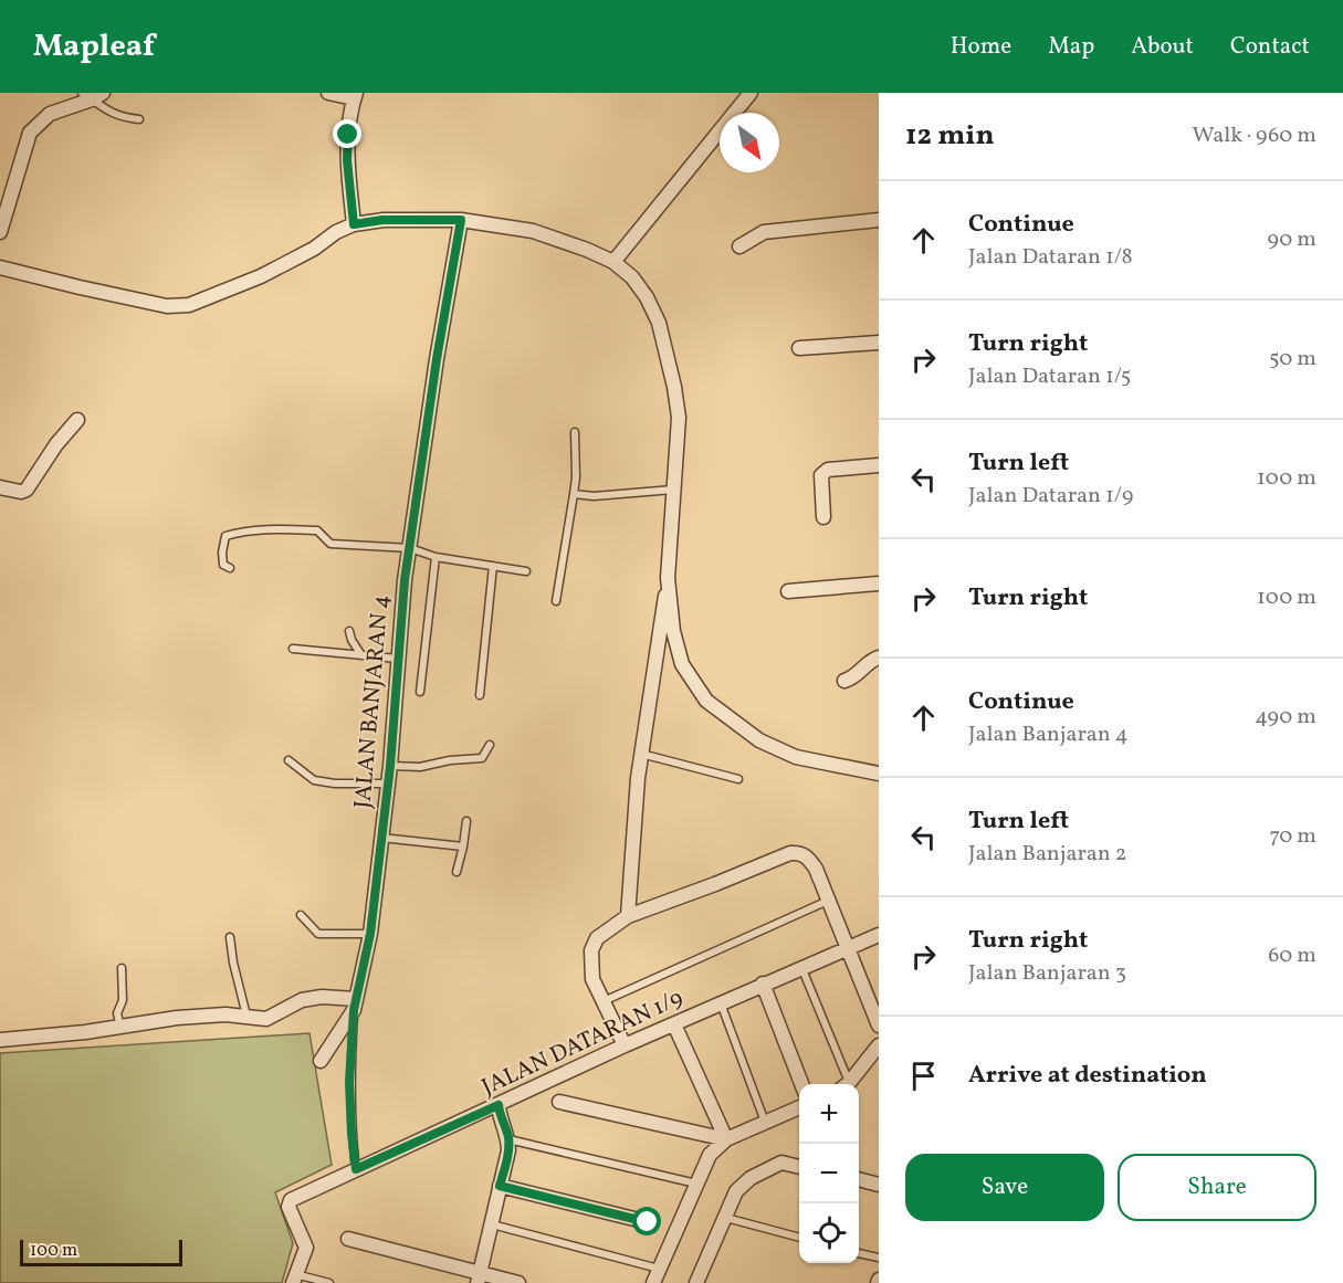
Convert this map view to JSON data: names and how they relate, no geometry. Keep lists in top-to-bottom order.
{
  "streets": {
    "street": ["JALAN BANJARAN 4", "JALAN DATARAN 1/9"]
  },
  "scale_bar": "100 m",
  "north": "bottom right",
  "page": {
    "header": "Mapleaf",
    "nav": [
      "Home",
      "Map",
      "About",
      "Contact"
    ],
    "heading": ["12 min", "Walk · 960 m"],
    "list": [
      ["Continue", "Jalan Dataran 1/8", "90 m"],
      ["Turn right", "Jalan Dataran 1/5", "50 m"],
      ["Turn left", "Jalan Dataran 1/9", "100 m"],
      ["Turn right", "100 m"],
      ["Continue", "Jalan Banjaran 4", "490 m"],
      ["Turn left", "Jalan Banjaran 2", "70 m"],
      ["Turn right", "Jalan Banjaran 3", "60 m"],
      "Arrive at destination"
    ],
    "map_buttons": ["+", "−"],
    "buttons": ["Save", "Share"],
    "scale": "100 m"
  }
}
